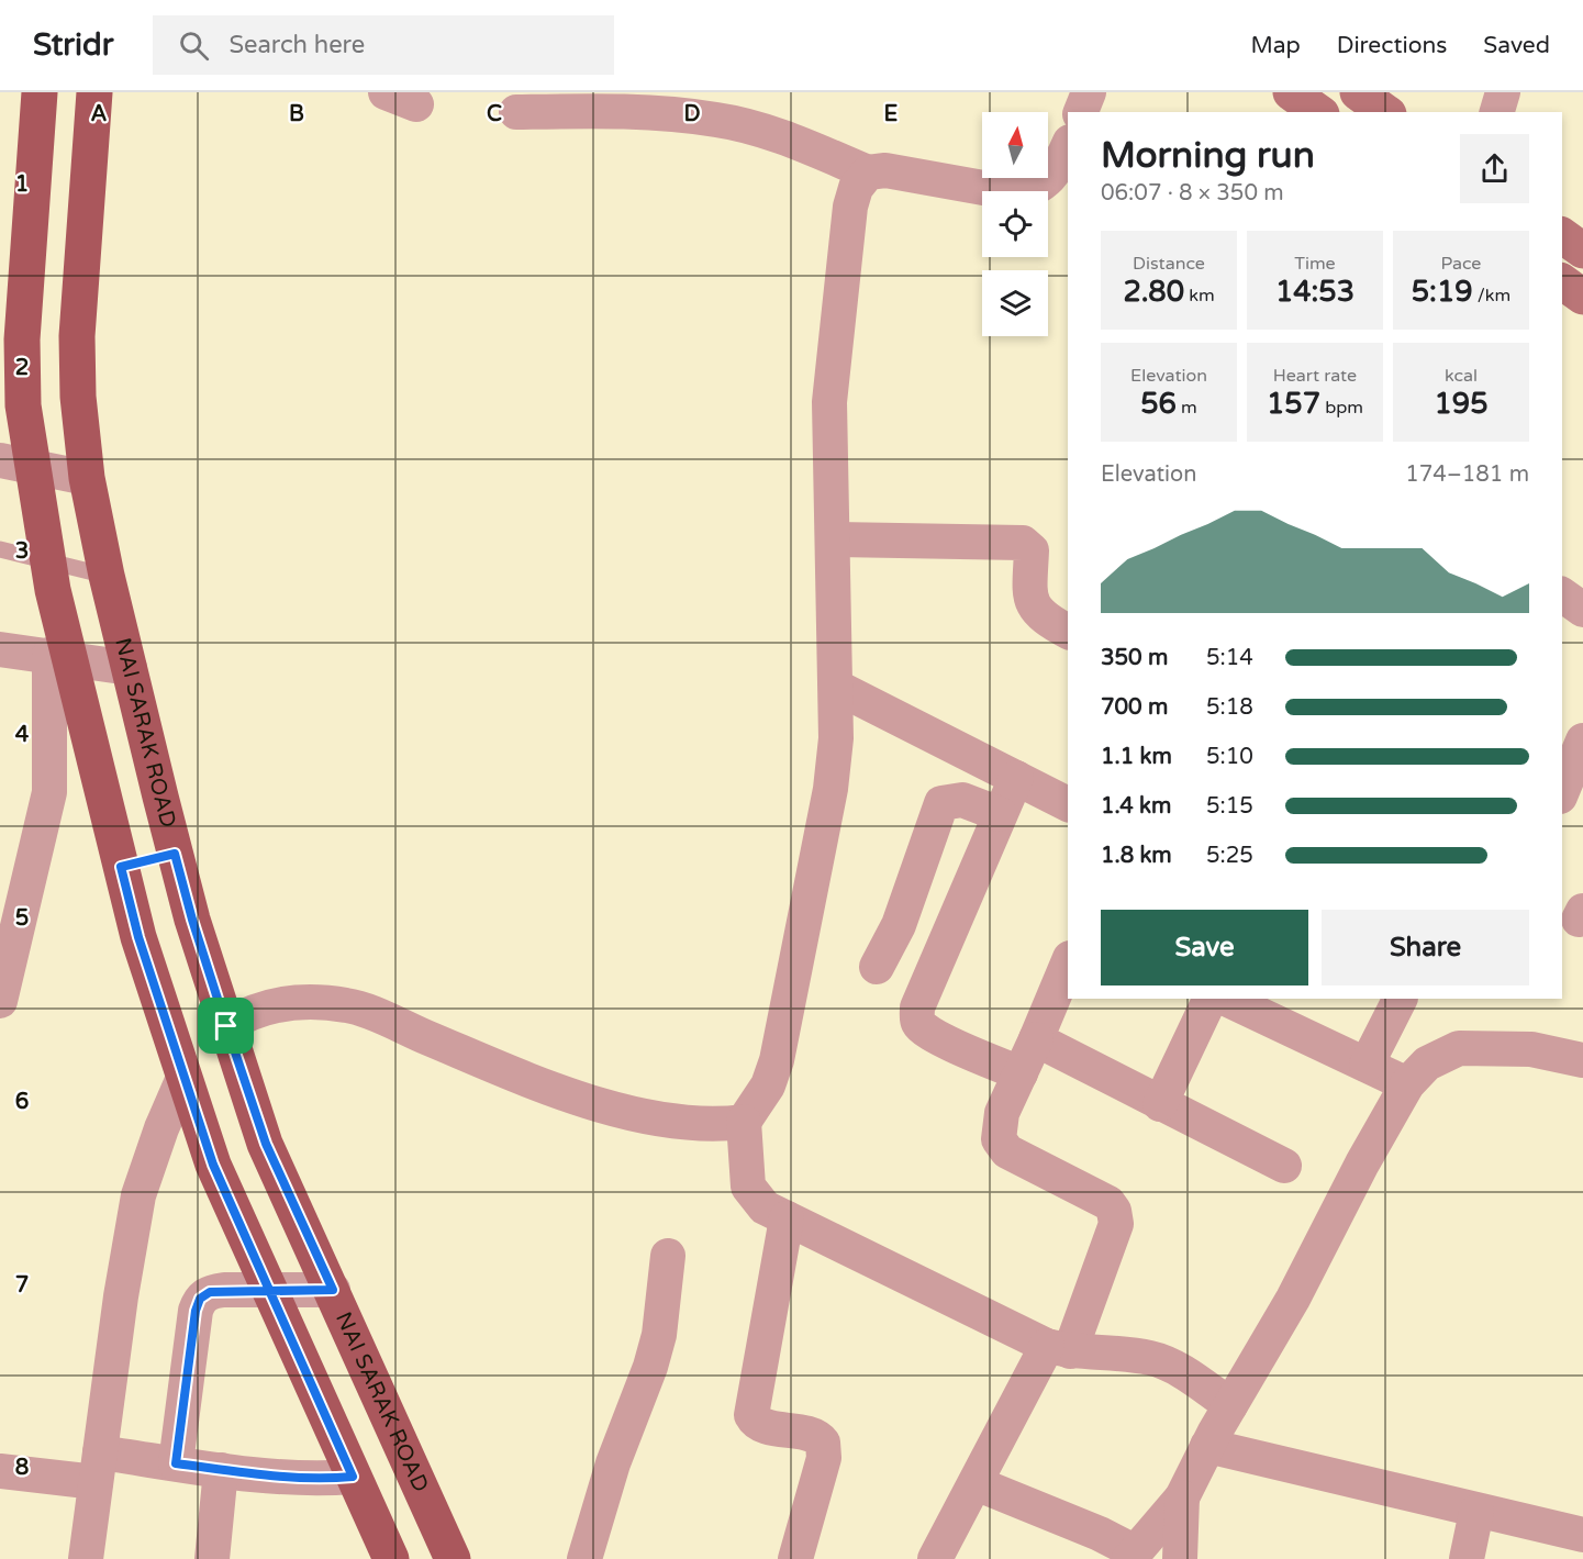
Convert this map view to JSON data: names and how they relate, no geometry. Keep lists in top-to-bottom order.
{
  "streets": {
    "main road": ["NAI SARAK ROAD"]
  },
  "north": "top",
  "page": {
    "header": "Stridr",
    "search": "Search here",
    "nav": ["Map", "Directions", "Saved"],
    "heading": ["Morning run", "06:07 · 8 × 350 m"],
    "stats": [
      ["Distance", "2.80 km"],
      ["Time", "14:53"],
      ["Pace", "5:19 /km"],
      ["Elevation", "56 m"],
      ["Heart rate", "157 bpm"],
      ["kcal", "195"]
    ],
    "chart": ["Elevation", "174–181 m"],
    "list": [
      {
        "name": "350 m",
        "note": "5:14"
      },
      {
        "name": "700 m",
        "note": "5:18"
      },
      {
        "name": "1.1 km",
        "note": "5:10"
      },
      {
        "name": "1.4 km",
        "note": "5:15"
      },
      {
        "name": "1.8 km",
        "note": "5:25"
      }
    ],
    "buttons": ["Save", "Share"]
  },
  "grid": {
    "columns": [
      "A",
      "B",
      "C",
      "D",
      "E"
    ],
    "rows": [
      "1",
      "2",
      "3",
      "4",
      "5",
      "6",
      "7",
      "8"
    ]
  }
}
